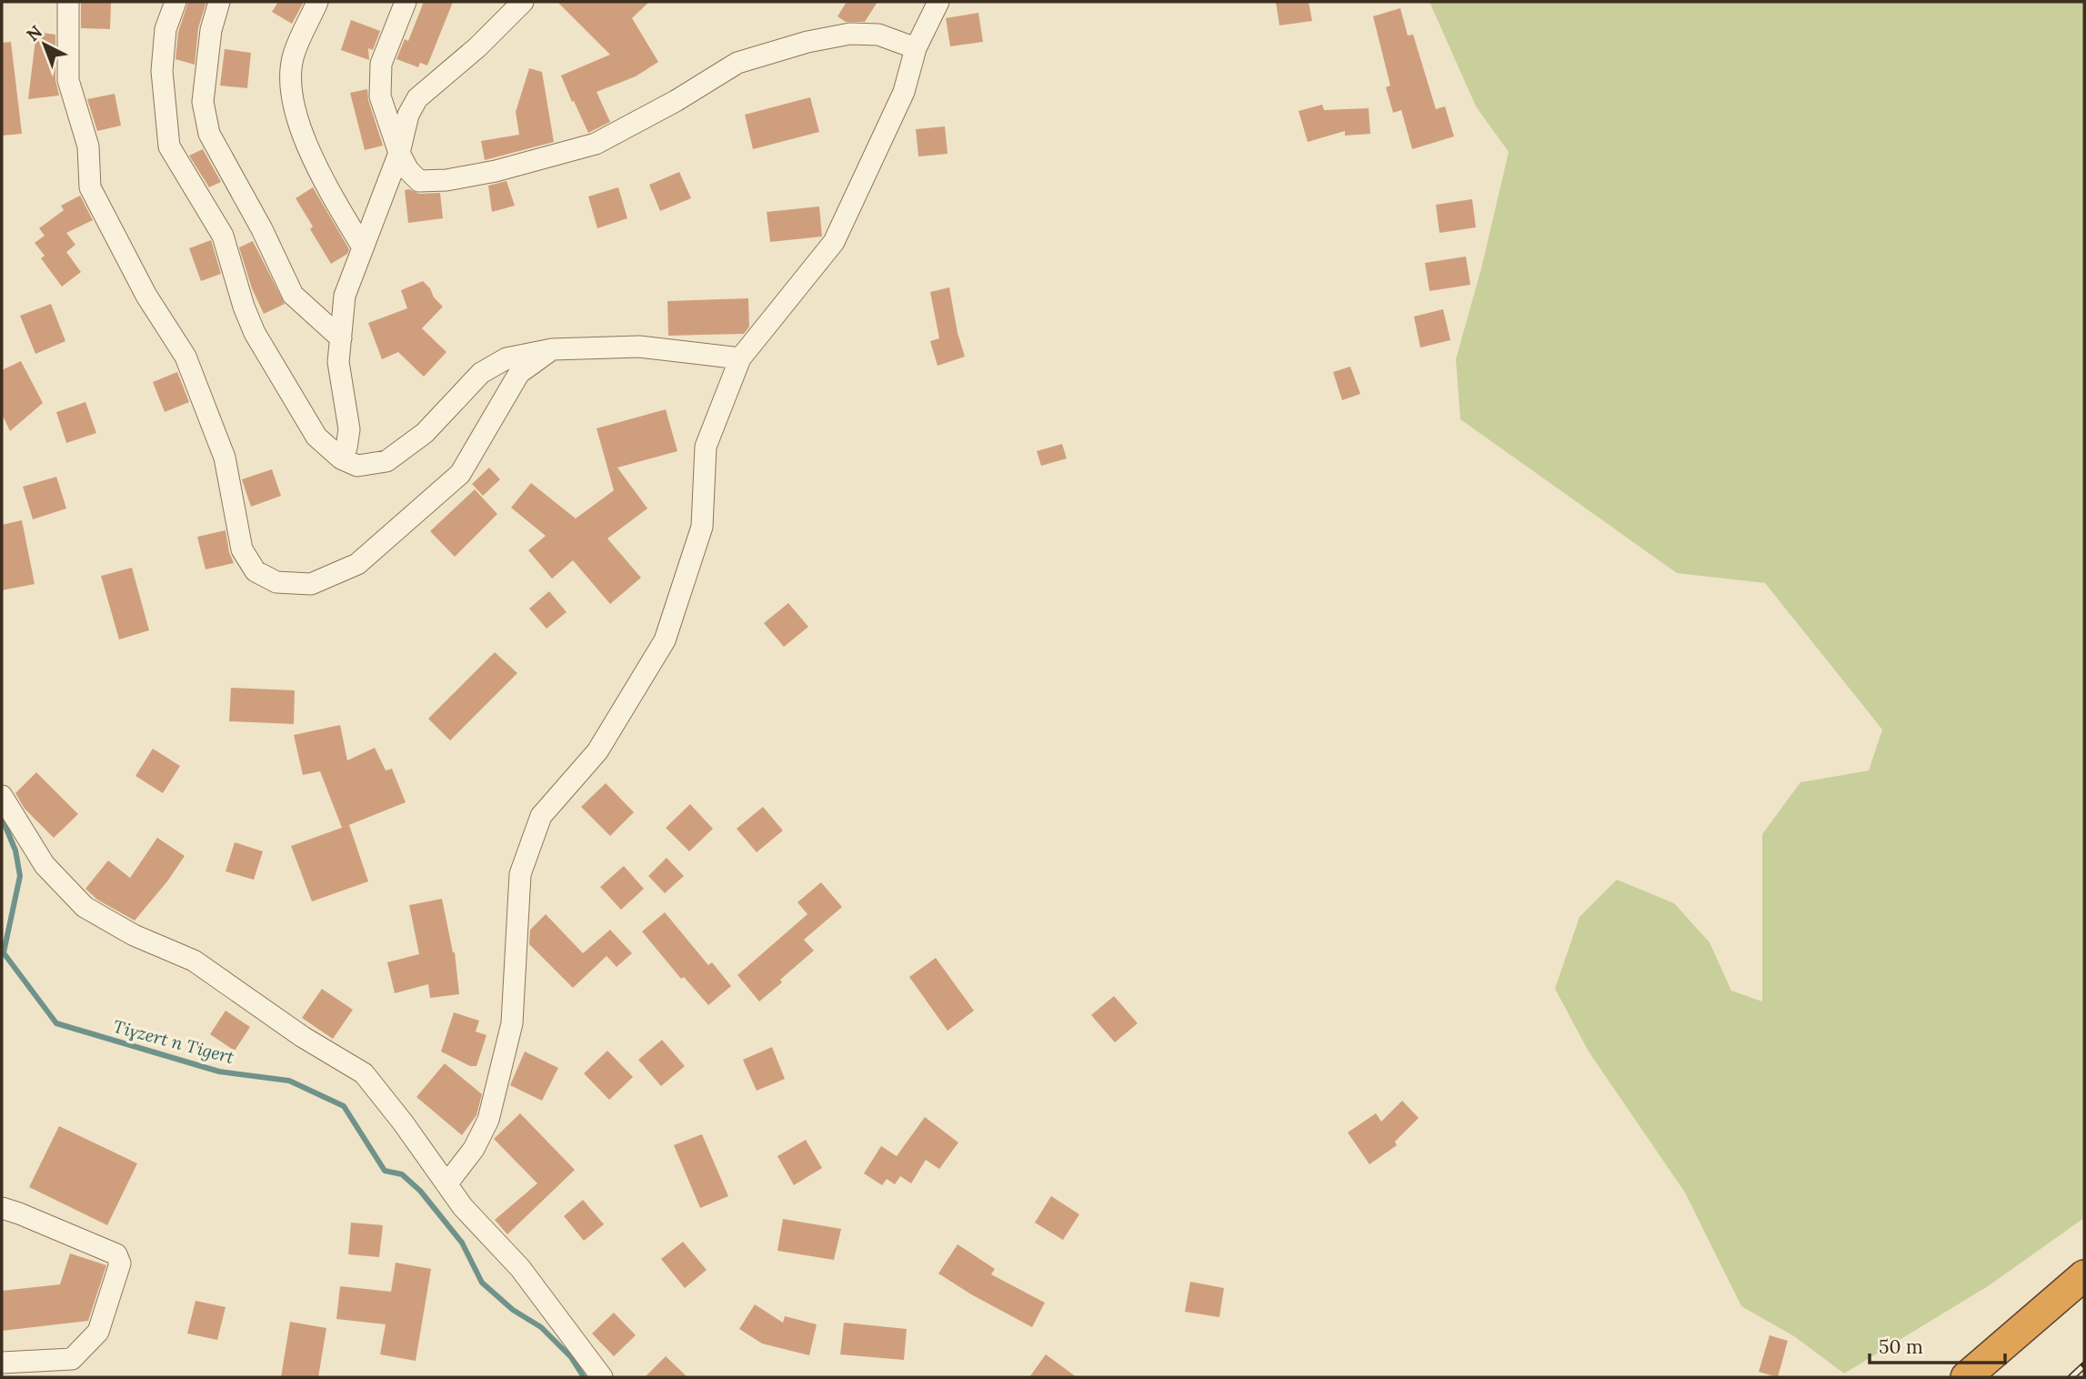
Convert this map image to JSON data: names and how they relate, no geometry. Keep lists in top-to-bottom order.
{
  "water": ["Tiɣzert n Tigert"],
  "scale_bar": "50 m",
  "north": "top left"
}
